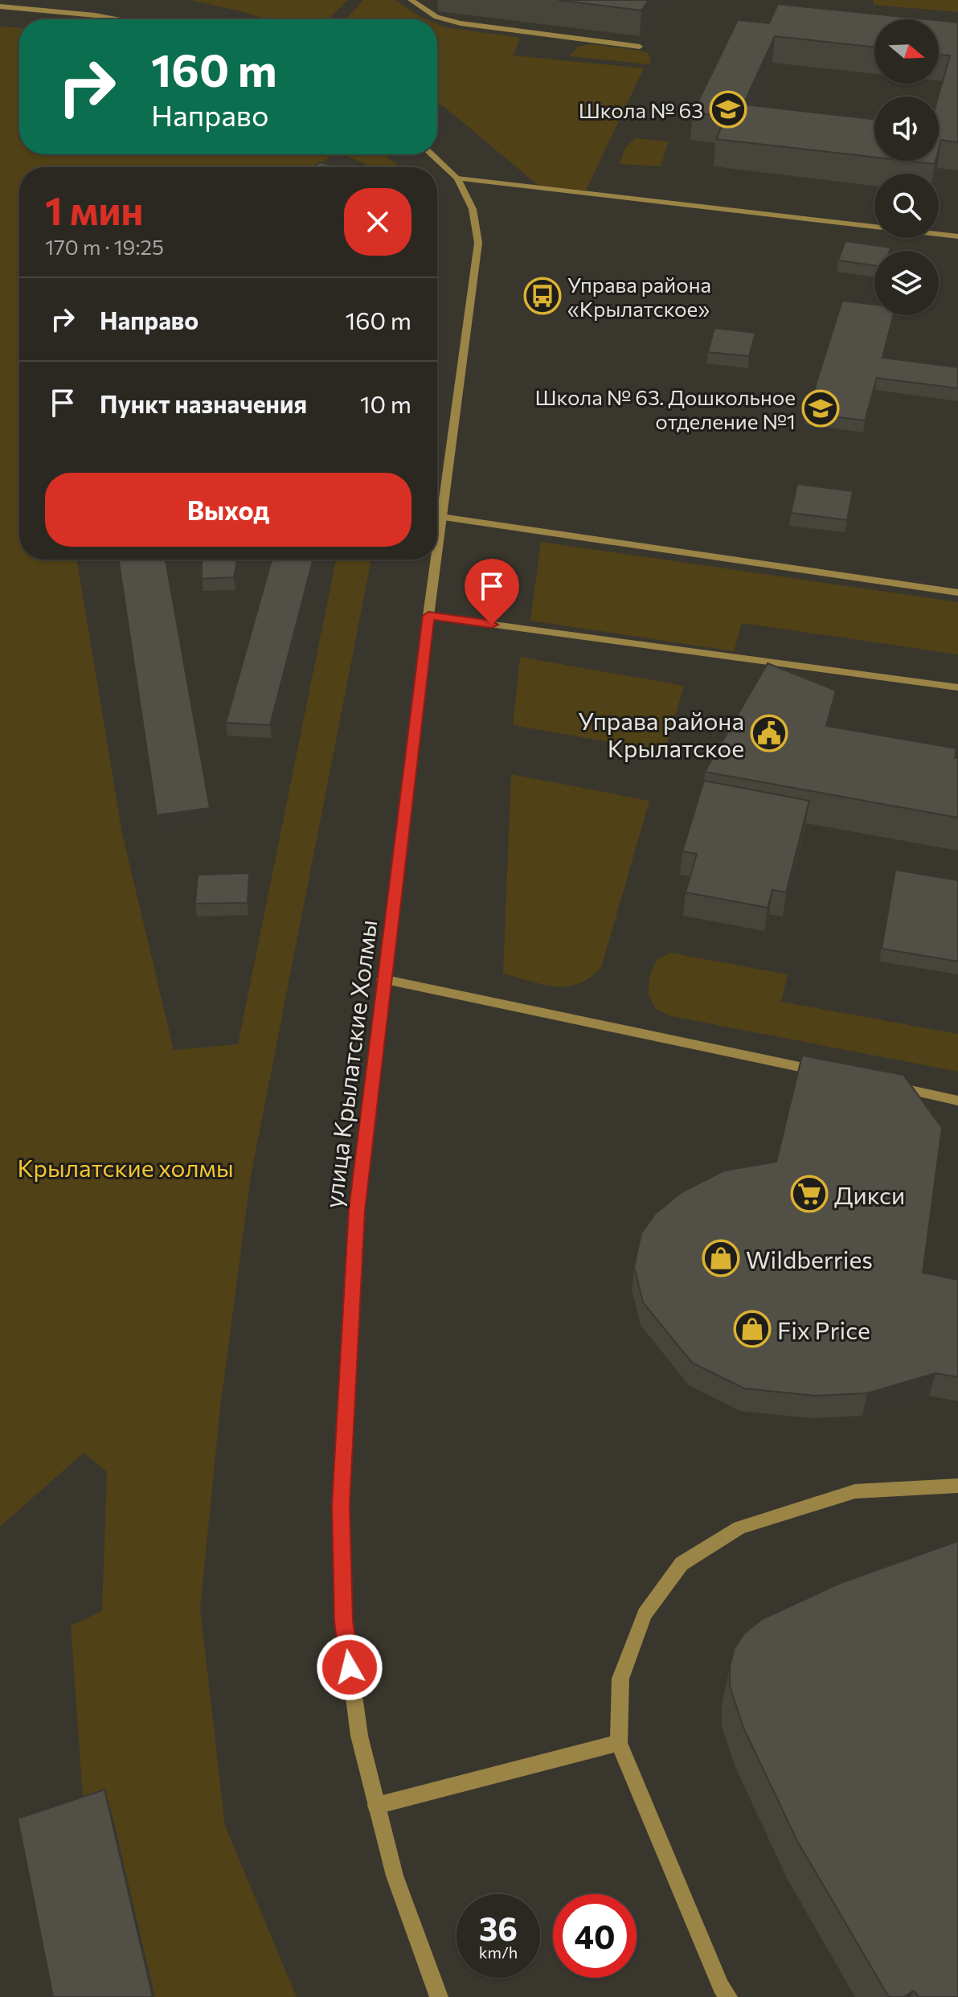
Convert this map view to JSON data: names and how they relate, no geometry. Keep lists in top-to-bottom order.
{
  "streets": {
    "street": ["улица Крылатские Холмы"]
  },
  "parks": ["Крылатские холмы"],
  "places": {
    "school or university": ["Школа № 63", "Школа № 63. Дошкольное отделение №1"],
    "bus stop": ["Управа района «Крылатское»"],
    "public building": ["Управа района Крылатское"],
    "supermarket": ["Дикси"],
    "shop": ["Wildberries", "Fix Price"]
  },
  "north": "right",
  "page": {
    "turn": ["160 m", "Направо"],
    "heading": ["1 мин", "170 m · 19:25"],
    "list": [
      {
        "name": "Направо",
        "value": "160 m"
      },
      {
        "name": "Пункт назначения",
        "value": "10 m"
      }
    ],
    "buttons": "Выход",
    "speed": "36 km/h",
    "limit": "40"
  }
}
